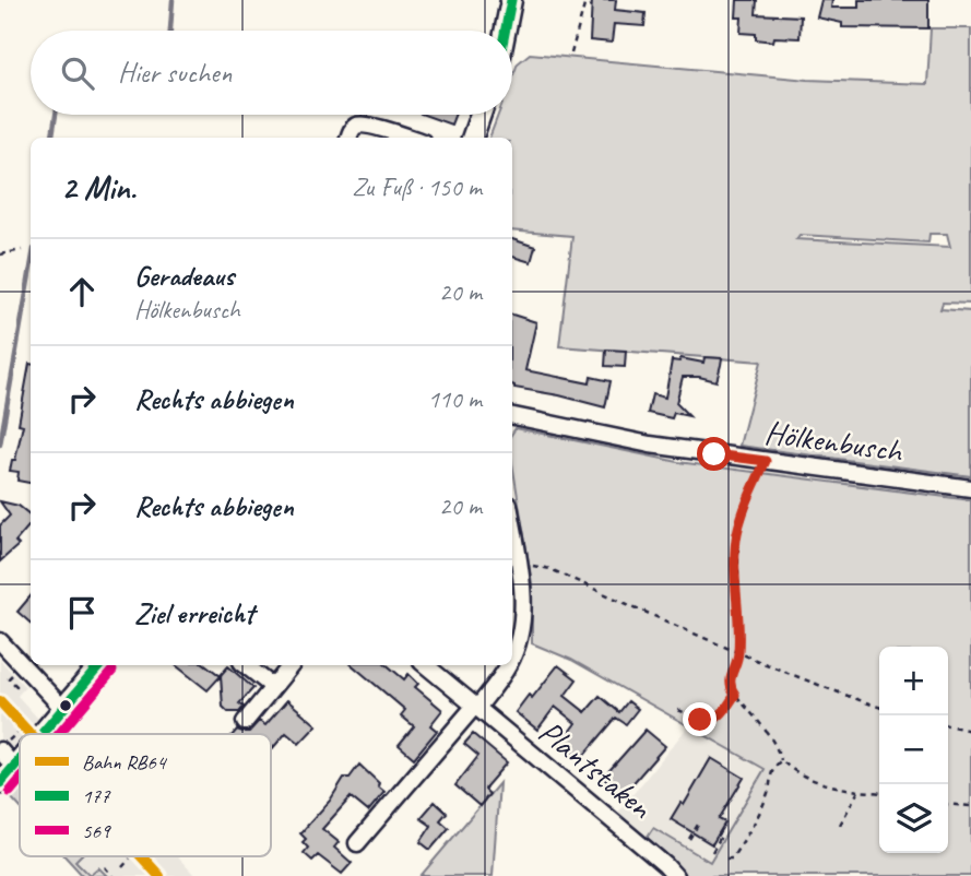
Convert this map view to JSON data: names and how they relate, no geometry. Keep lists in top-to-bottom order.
{
  "streets": {
    "street": ["Hölkenbusch", "Plantstaken"]
  },
  "lines": ["transit line 177", "transit line 569", "rail line RB64"],
  "legend": ["Bahn RB64", "177", "569"],
  "page": {
    "search": "Hier suchen",
    "heading": ["2 Min.", "Zu Fuß · 150 m"],
    "list": [
      ["Geradeaus", "Hölkenbusch", "20 m"],
      ["Rechts abbiegen", "110 m"],
      ["Rechts abbiegen", "20 m"],
      "Ziel erreicht"
    ],
    "map_buttons": ["+", "−"]
  }
}
